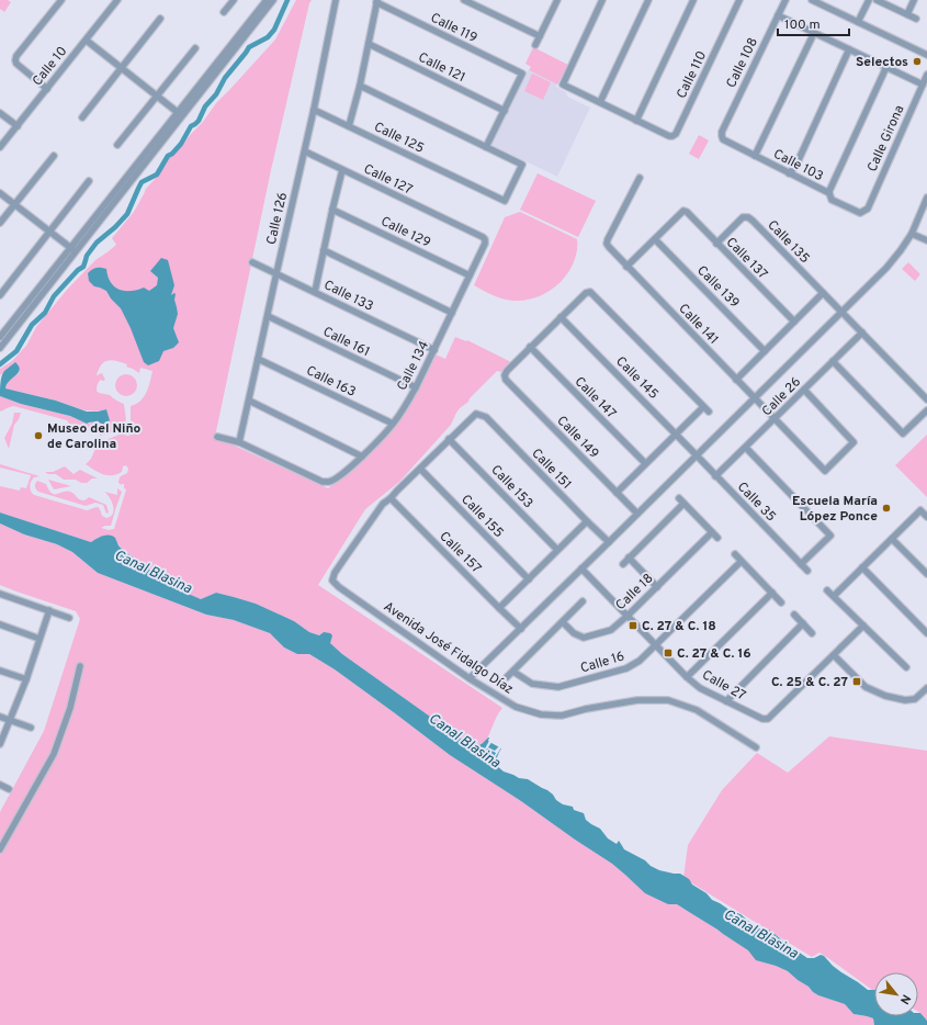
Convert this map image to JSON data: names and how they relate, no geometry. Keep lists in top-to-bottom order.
{
  "streets": {
    "street": [
      "Calle 119",
      "Calle 108",
      "Calle 10",
      "Calle 121",
      "Calle 110",
      "Calle 125",
      "Calle Girona",
      "Calle 103",
      "Calle 127",
      "Calle 126",
      "Calle 129",
      "Calle 135",
      "Calle 137",
      "Calle 139",
      "Calle 133",
      "Calle 141",
      "Calle 161",
      "Calle 134",
      "Calle 145",
      "Calle 163",
      "Calle 26",
      "Calle 147",
      "Calle 149",
      "Calle 151",
      "Calle 153",
      "Calle 35",
      "Calle 155",
      "Calle 157",
      "Calle 18",
      "Avenida José Fidalgo Díaz",
      "Calle 16",
      "Calle 27"
    ]
  },
  "crossings": [
    ["Calle 119", "Calle 121"],
    ["Calle 108", "Calle 103"],
    ["Calle 125", "Calle 126"],
    ["Calle Girona", "Calle 103"],
    ["Calle 127", "Calle 126"],
    ["Calle 127", "Calle 134"],
    ["Calle 126", "Calle 133"],
    ["Calle 126", "Calle 161"],
    ["Calle 126", "Calle 134"],
    ["Calle 126", "Calle 163"],
    ["Calle 129", "Calle 134"],
    ["Calle 135", "Calle 137"],
    ["Calle 135", "Calle 26"],
    ["Calle 137", "Calle 139"],
    ["Calle 133", "Calle 134"],
    ["Calle 141", "Calle 26"],
    ["Calle 161", "Calle 134"],
    ["Calle 134", "Calle 163"],
    ["Calle 145", "Calle 35"],
    ["Calle 26", "Calle 35"],
    ["Calle 147", "Calle 149"],
    ["Calle 151", "Calle 153"],
    ["Calle 157", "Avenida José Fidalgo Díaz"],
    ["Calle 18", "Calle 27"],
    ["Calle 16", "Calle 27"]
  ],
  "water": ["Canal Blasina"],
  "places": {
    "other": ["Selectos", "Museo del Niño de Carolina", "Escuela María López Ponce"],
    "transit": ["C. 27 & C. 18", "C. 27 & C. 16", "C. 25 & C. 27"]
  },
  "scale_bar": "100 m",
  "north": "bottom right"
}
